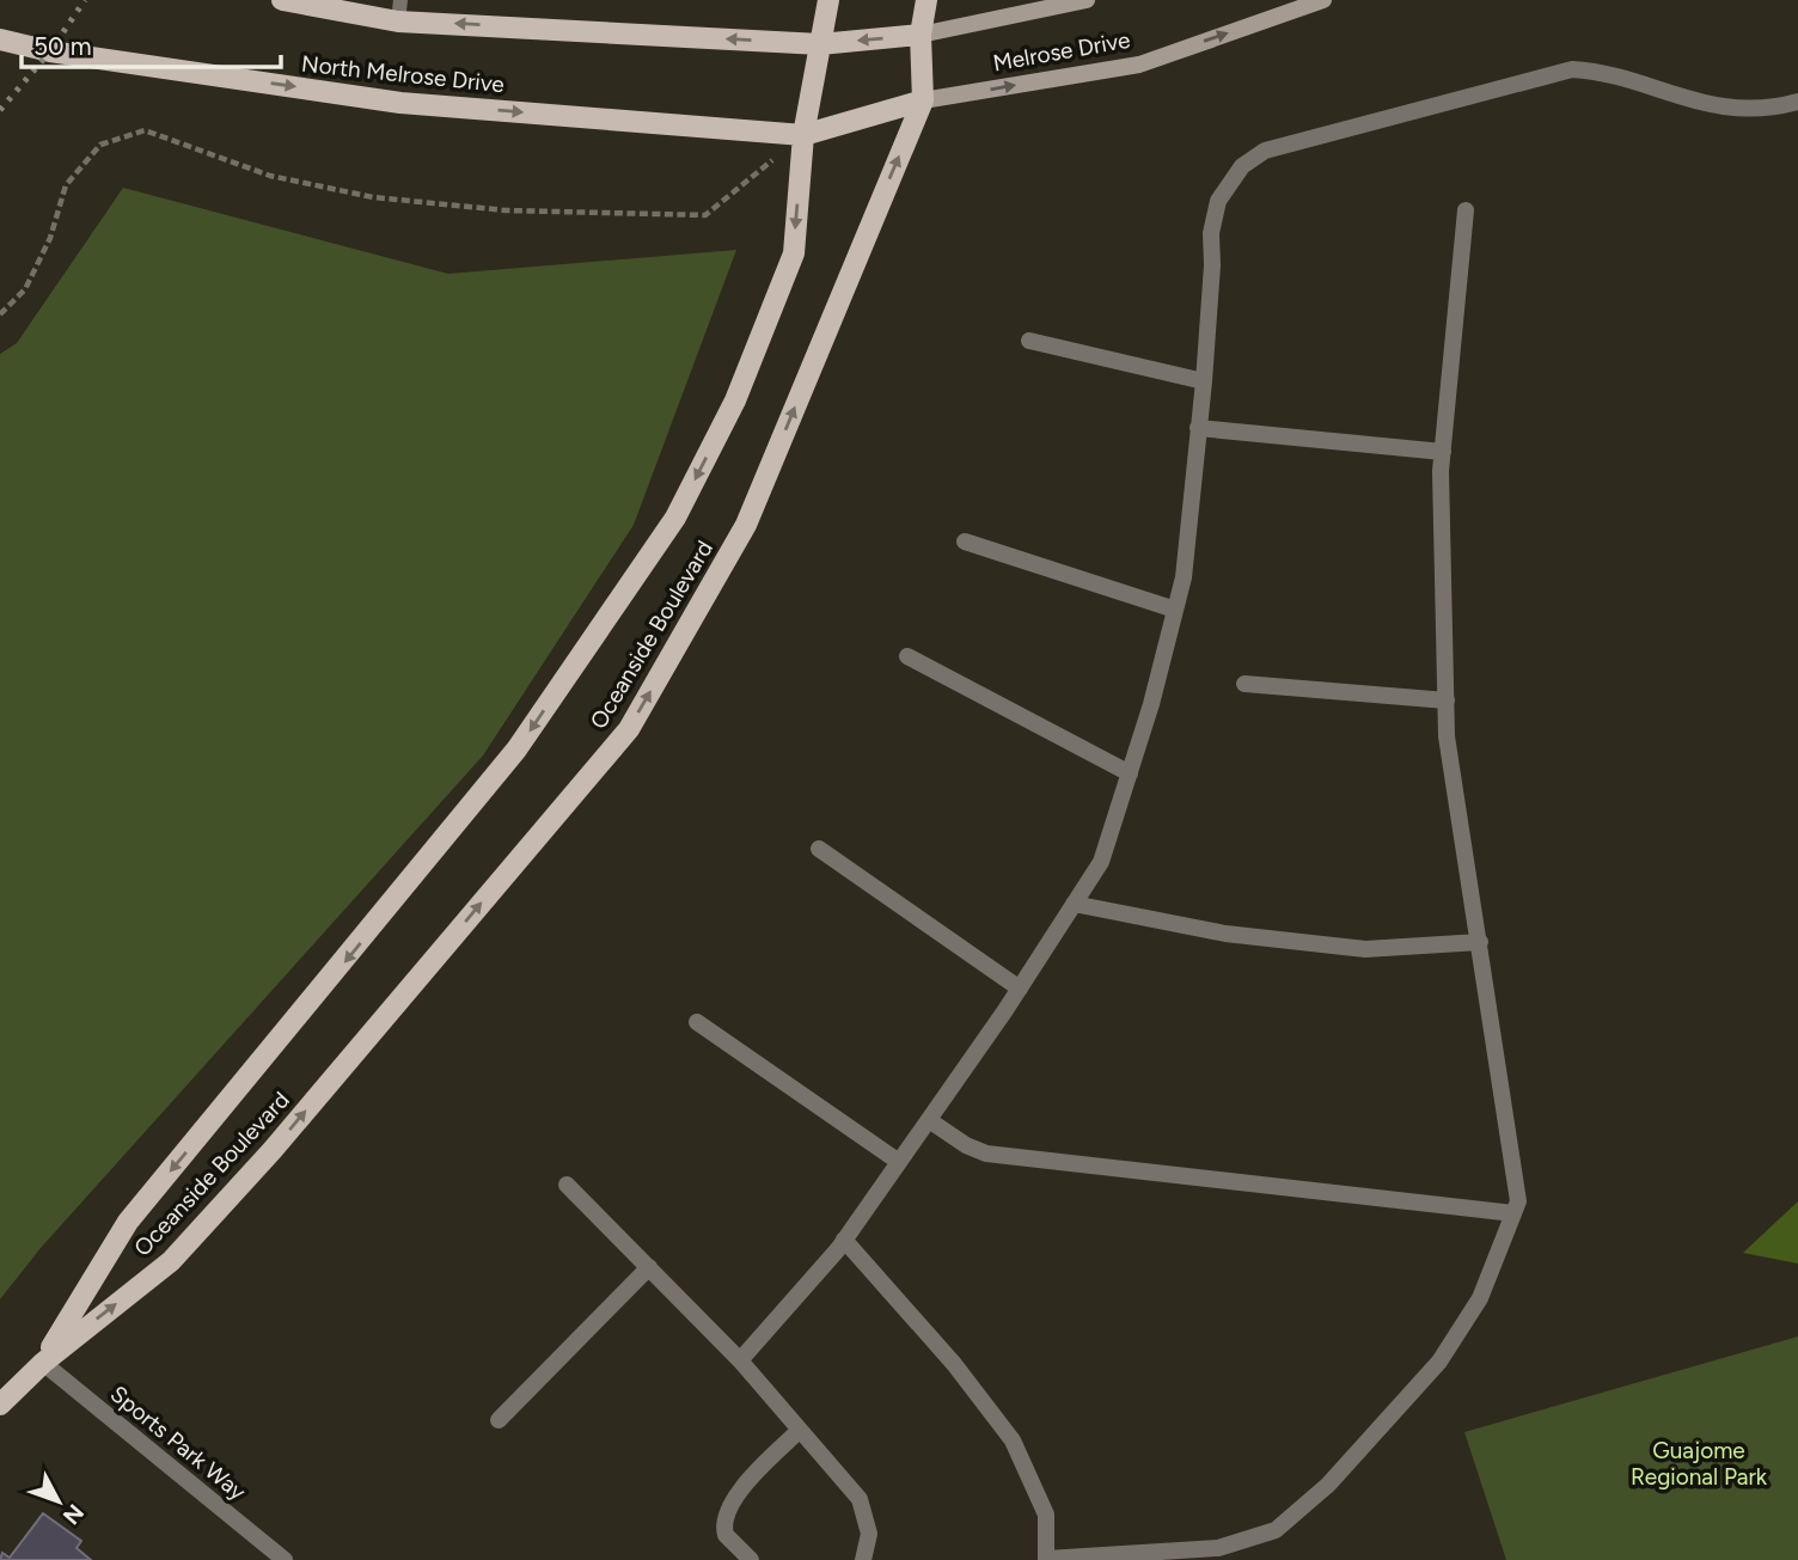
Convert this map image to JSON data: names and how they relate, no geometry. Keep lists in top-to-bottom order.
{
  "streets": {
    "main road": ["Melrose Drive", "North Melrose Drive", "Oceanside Boulevard"],
    "street": ["Sports Park Way"]
  },
  "crossings": [
    ["Melrose Drive", "North Melrose Drive"],
    ["Melrose Drive", "Oceanside Boulevard"],
    ["North Melrose Drive", "Oceanside Boulevard"],
    ["Oceanside Boulevard", "Sports Park Way"]
  ],
  "parks": ["Guajome Regional Park"],
  "scale_bar": "50 m",
  "north": "bottom right"
}
